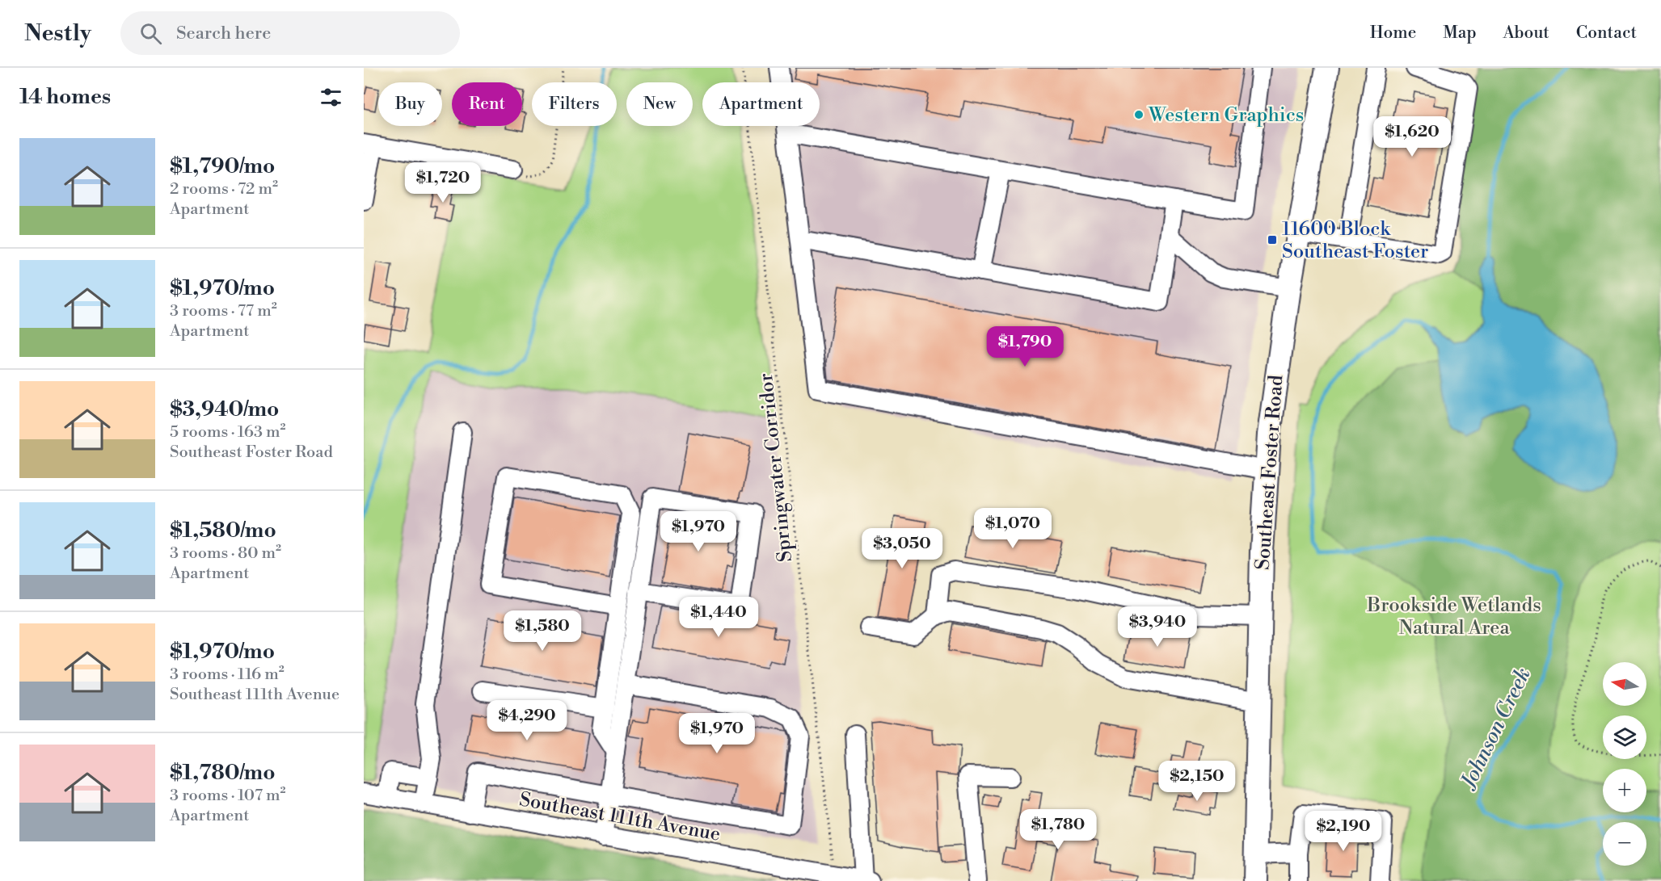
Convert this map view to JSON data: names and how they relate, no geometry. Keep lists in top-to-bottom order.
{
  "streets": {
    "main road": ["Southeast Foster Road"],
    "street": ["Southeast 111th Avenue"],
    "path": ["Springwater Corridor"]
  },
  "water": ["Johnson Creek"],
  "parks": ["Brookside Wetlands Natural Area"],
  "places": {
    "other": ["Western Graphics"],
    "transit": ["11600 Block Southeast Foster"]
  },
  "north": "left",
  "page": {
    "header": "Nestly",
    "search": "Search here",
    "nav": [
      "Home",
      "Map",
      "About",
      "Contact"
    ],
    "heading": "14 homes",
    "chip": [
      "Buy",
      "Rent",
      "Filters",
      "New",
      "Apartment"
    ],
    "price": [
      "$1,620",
      "$1,720",
      "$1,790",
      "$1,070",
      "$1,970",
      "$3,050",
      "$1,440",
      "$3,940",
      "$1,580",
      "$4,290",
      "$1,970",
      "$2,150",
      "$1,780",
      "$2,190"
    ],
    "list": [
      {
        "name": "$1,790/mo",
        "note": "2 rooms · 72 m² · Apartment"
      },
      {
        "name": "$1,970/mo",
        "note": "3 rooms · 77 m² · Apartment"
      },
      {
        "name": "$3,940/mo",
        "note": "5 rooms · 163 m² · Southeast Foster Road"
      },
      {
        "name": "$1,580/mo",
        "note": "3 rooms · 80 m² · Apartment"
      },
      {
        "name": "$1,970/mo",
        "note": "3 rooms · 116 m² · Southeast 111th Avenue"
      },
      {
        "name": "$1,780/mo",
        "note": "3 rooms · 107 m² · Apartment"
      }
    ],
    "map_buttons": ["+", "−"]
  }
}
